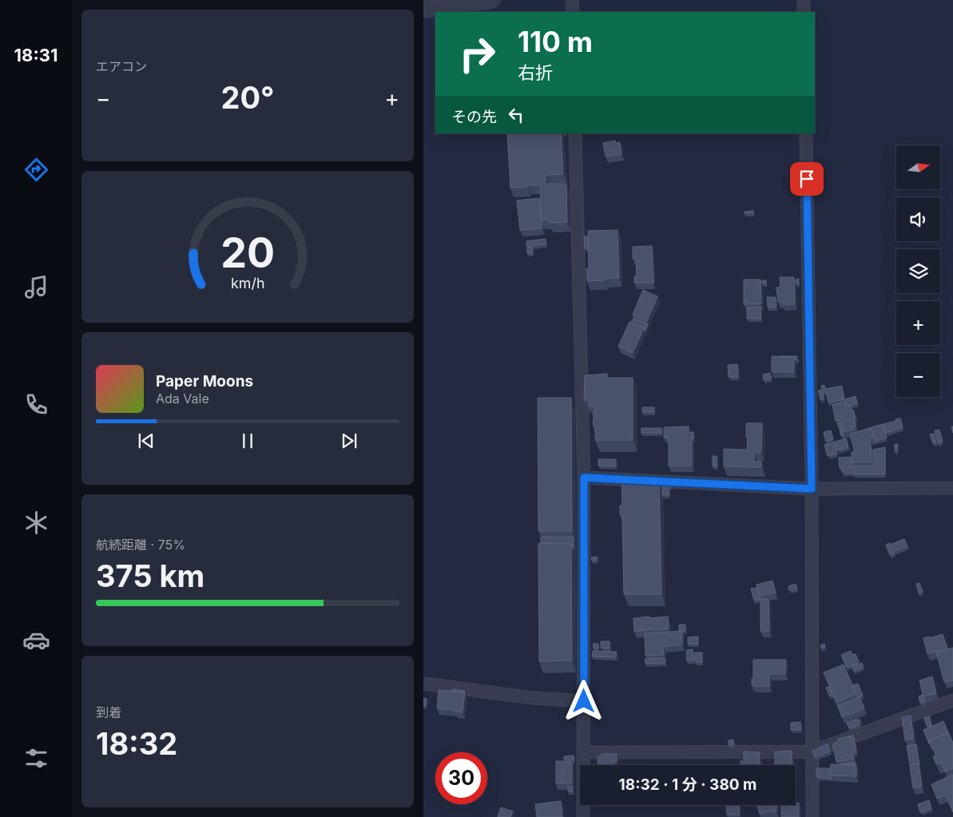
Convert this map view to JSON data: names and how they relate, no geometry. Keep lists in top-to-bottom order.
{
  "north": "right",
  "page": {
    "tabs": "18:31",
    "tile": [
      "エアコン",
      ["航続距離 · 75%", "375 km"],
      ["到着", "18:32"]
    ],
    "turn": ["110 m", "右折"],
    "heat": ["−", "20°", "+"],
    "then": "その先",
    "map_buttons": ["+", "−"],
    "song": ["Paper Moons", "Ada Vale"],
    "limit": "30",
    "trip": "18:32 · 1 分 · 380 m",
    "gauge": ["20", "km/h"]
  }
}
